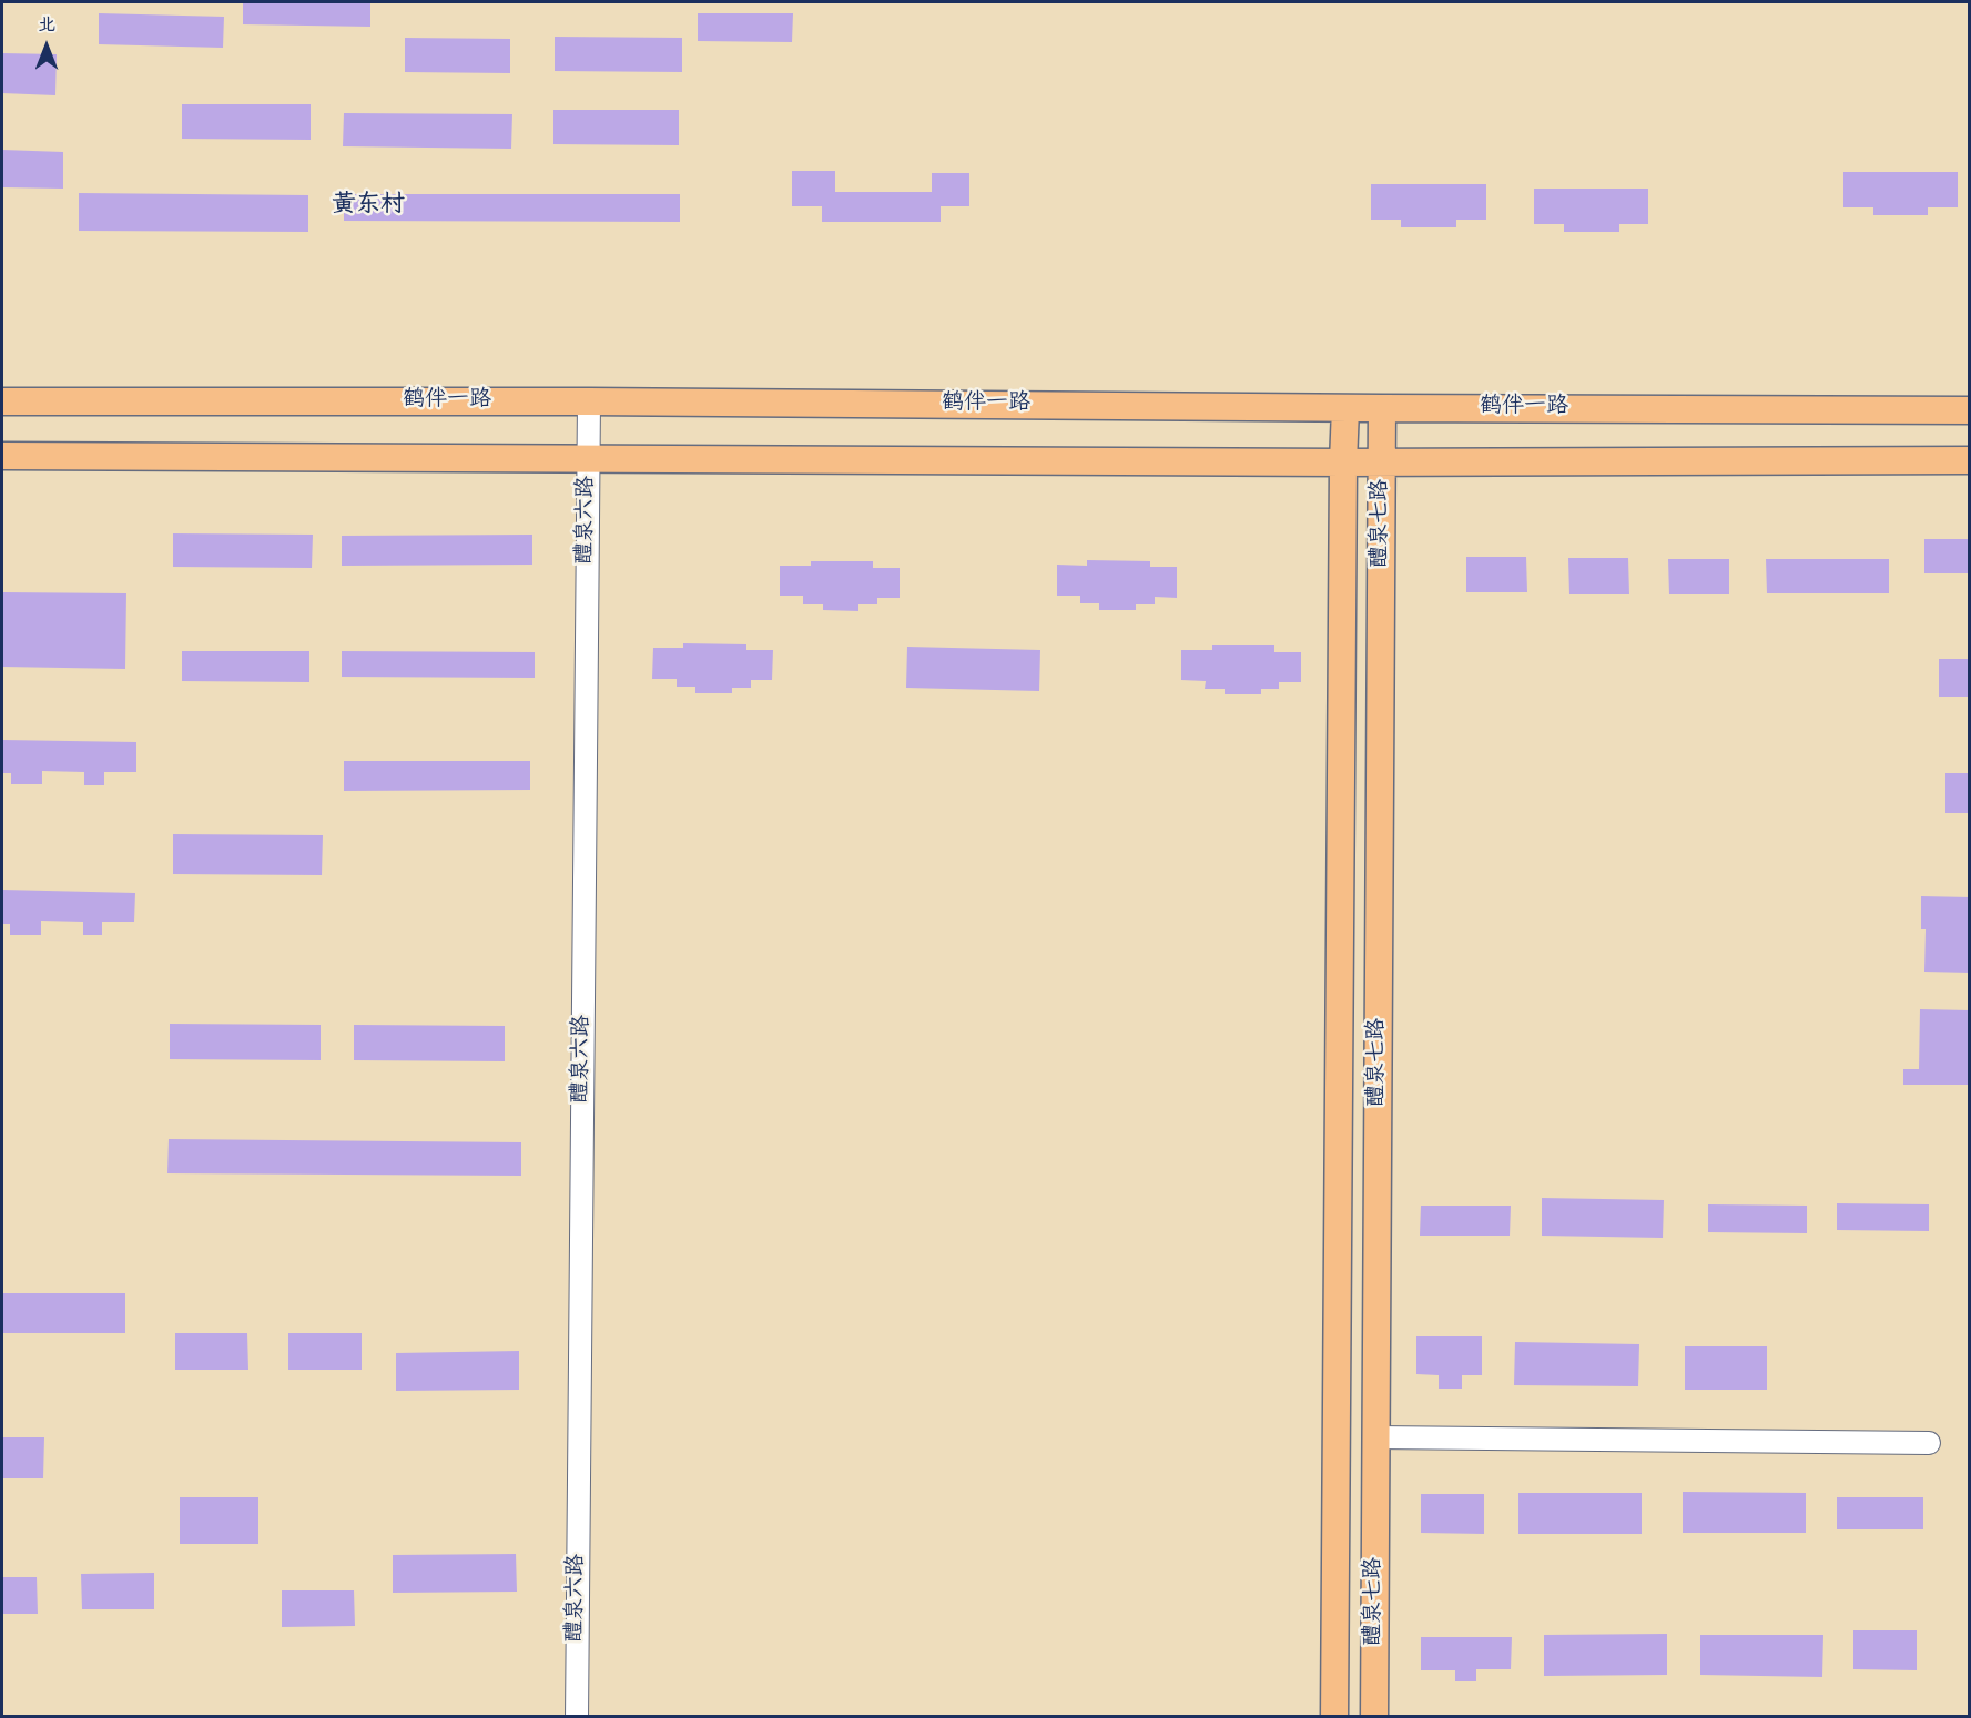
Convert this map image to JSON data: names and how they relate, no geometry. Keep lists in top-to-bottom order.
{
  "streets": {
    "main road": ["鹤伴一路", "醴泉七路"],
    "street": ["醴泉六路"]
  },
  "crossings": [
    ["鹤伴一路", "醴泉六路"],
    ["鹤伴一路", "醴泉七路"]
  ],
  "districts": ["黄东村"],
  "north": "top"
}
